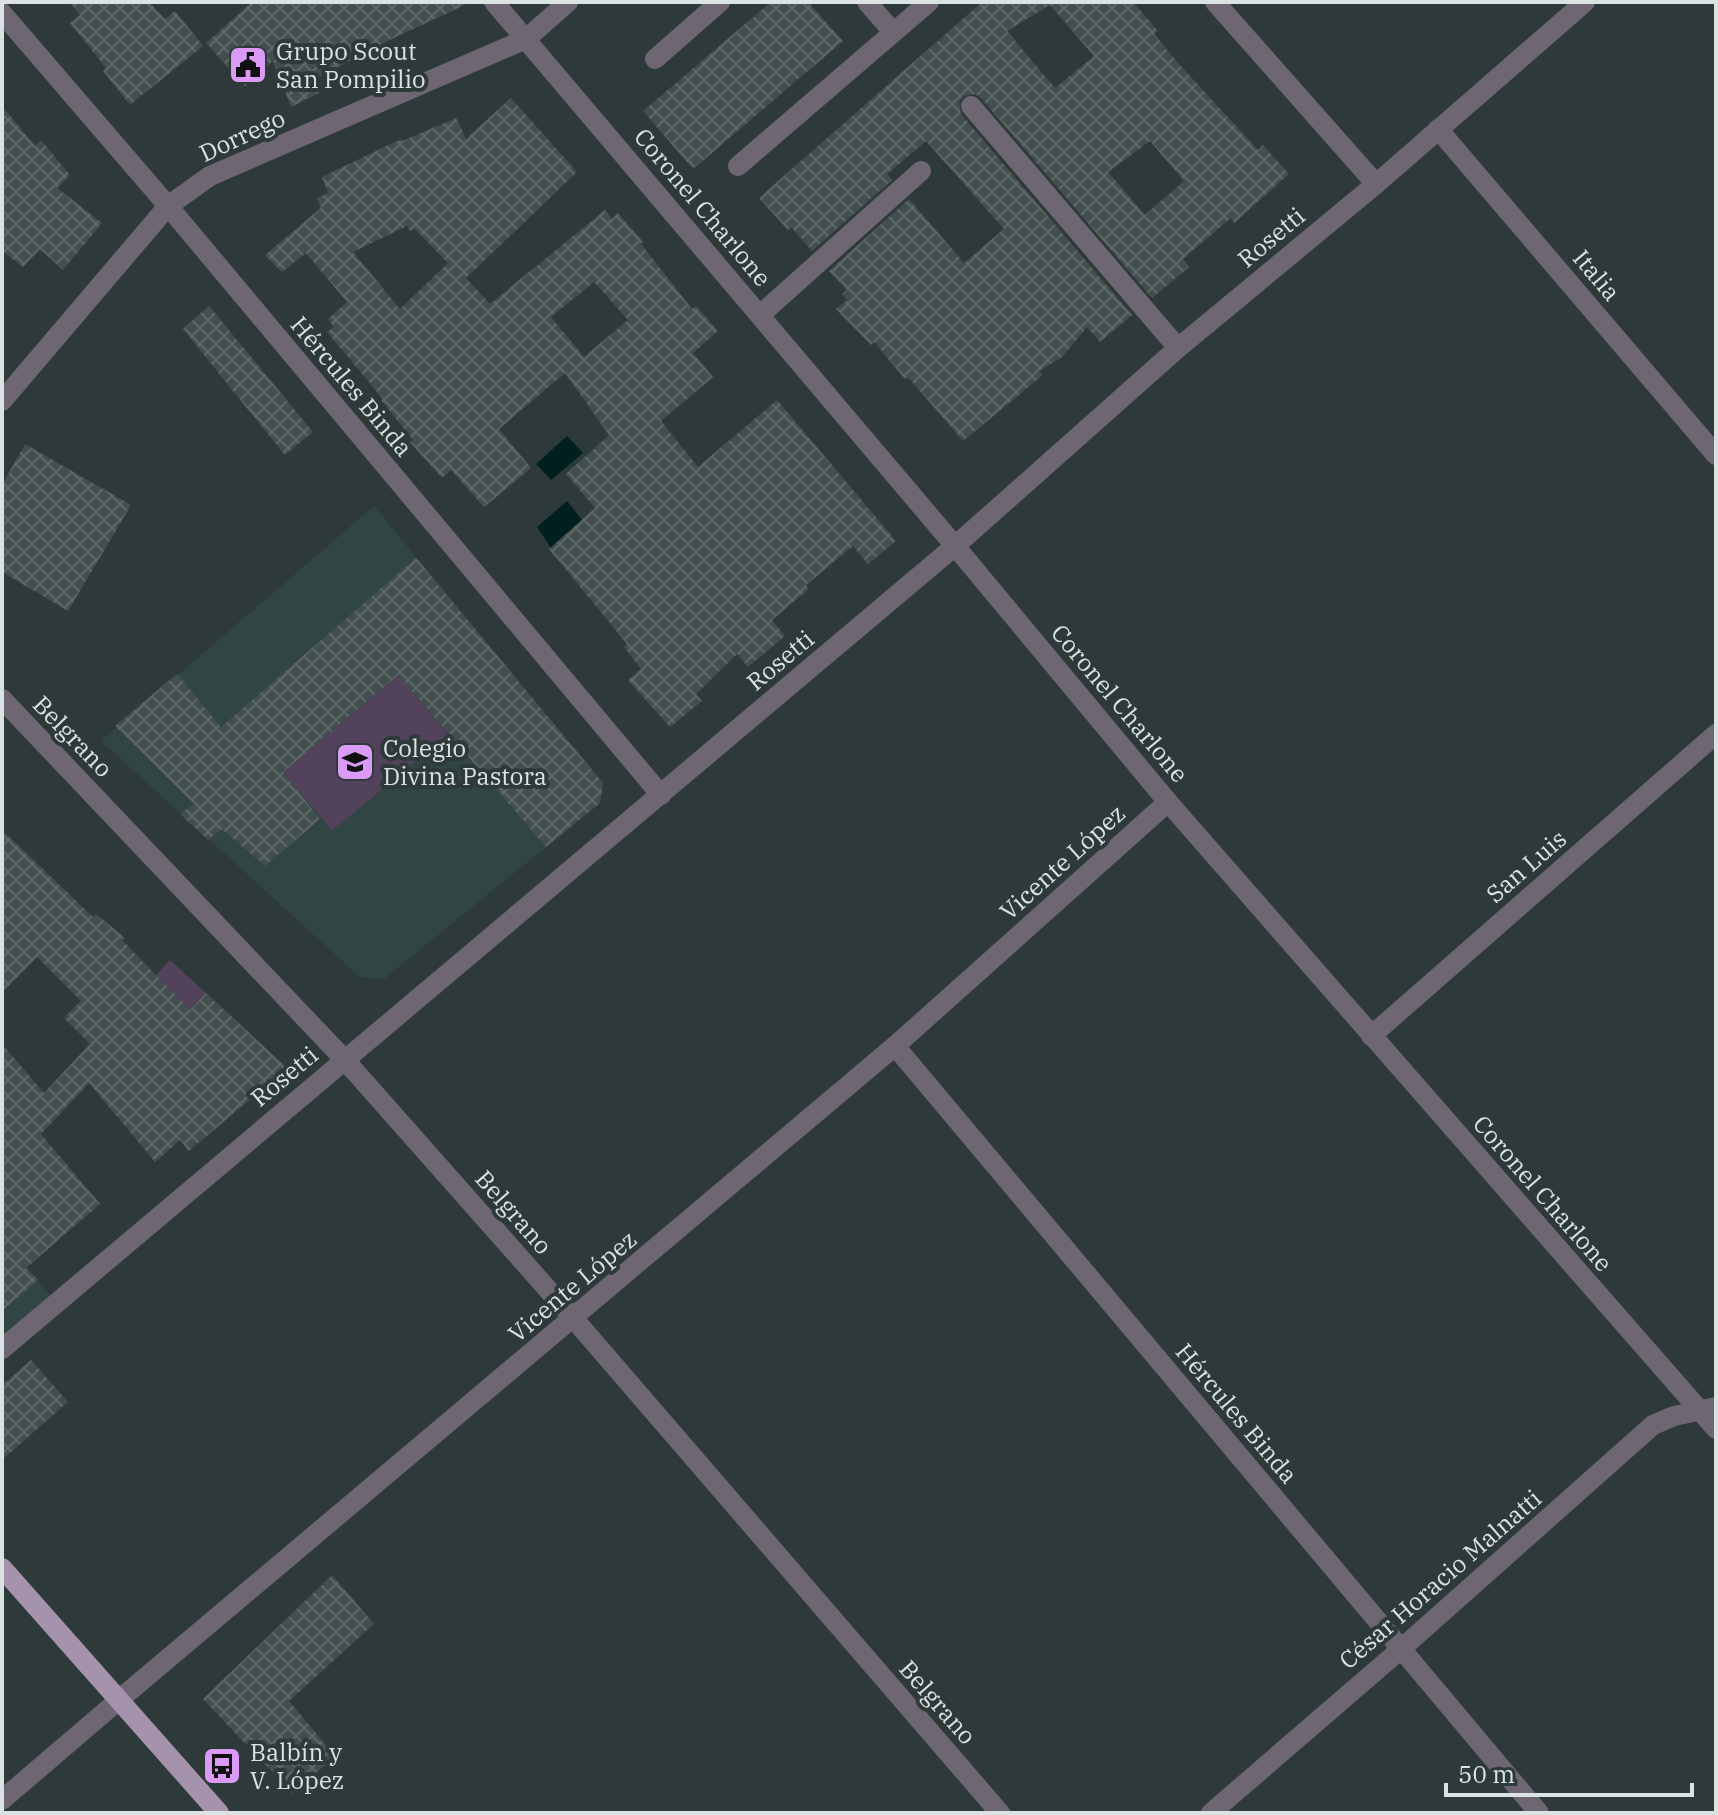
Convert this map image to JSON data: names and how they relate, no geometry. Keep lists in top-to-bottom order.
{
  "streets": {
    "street": [
      "Dorrego",
      "Coronel Charlone",
      "Rosetti",
      "Italia",
      "Hércules Binda",
      "Belgrano",
      "Vicente López",
      "San Luis",
      "César Horacio Malnatti"
    ]
  },
  "crossings": [
    ["Dorrego", "Coronel Charlone"],
    ["Dorrego", "Hércules Binda"],
    ["Coronel Charlone", "Rosetti"],
    ["Coronel Charlone", "Vicente López"],
    ["Coronel Charlone", "San Luis"],
    ["Coronel Charlone", "César Horacio Malnatti"],
    ["Rosetti", "Italia"],
    ["Rosetti", "Hércules Binda"],
    ["Rosetti", "Belgrano"],
    ["Hércules Binda", "Vicente López"],
    ["Hércules Binda", "César Horacio Malnatti"],
    ["Belgrano", "Vicente López"]
  ],
  "places": {
    "public building": ["Grupo Scout San Pompilio"],
    "school or university": ["Colegio Divina Pastora"],
    "bus stop": ["Balbín y V. López"]
  },
  "scale_bar": "50 m"
}
